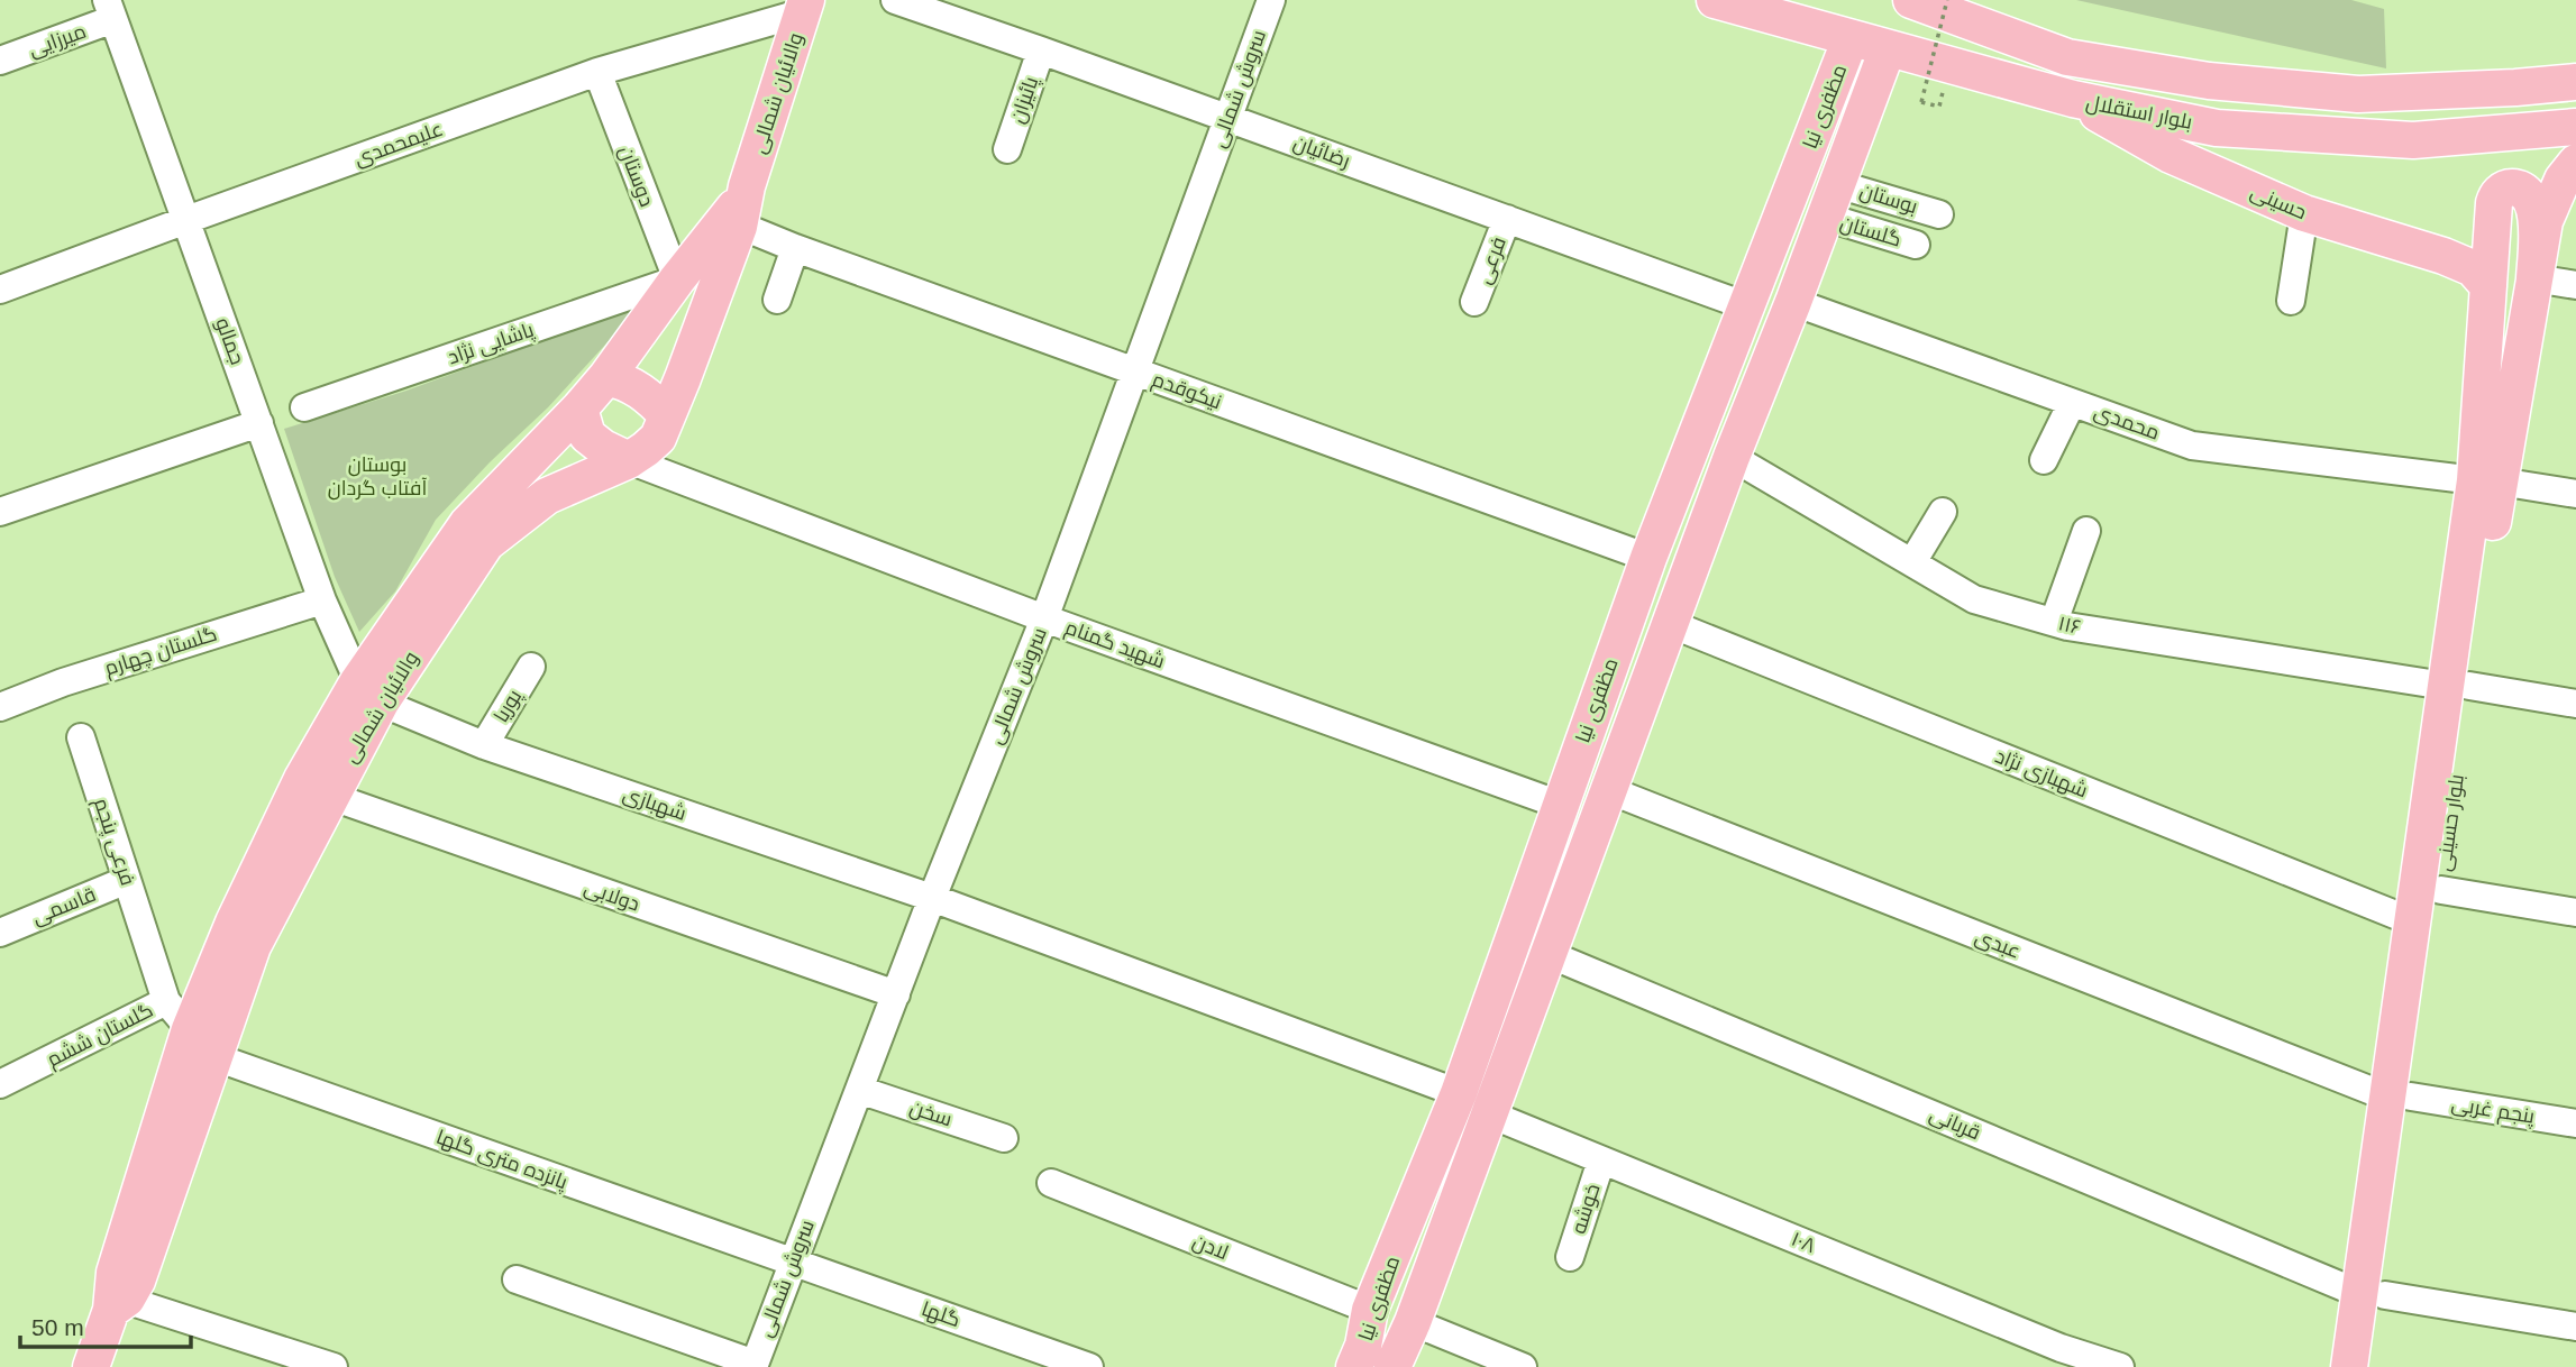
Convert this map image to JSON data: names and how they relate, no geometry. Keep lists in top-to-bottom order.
{
  "streets": {
    "main road": [
      "والائیان شمالی",
      "مظفری نیا",
      "بلوار استقلال",
      "حسینی",
      "بلوار حسینی"
    ],
    "street": [
      "میرزایی",
      "سروش شمالی",
      "پائیزان",
      "علیمحمدی",
      "رضائیان",
      "دوستان",
      "بوستان",
      "گلستان",
      "فرعی",
      "جمالو",
      "پاشایی نژاد",
      "نیکوقدم",
      "محمدی",
      "۱۱۶",
      "شهید گمنام",
      "گلستان چهارم",
      "پوریا",
      "شهبازی نژاد",
      "شهبازی",
      "فرعی پنجم",
      "دولابی",
      "قاسمی",
      "عبدی",
      "گلستان ششم",
      "پنجم غربی",
      "سخن",
      "قربانی",
      "پانزده متری گلها",
      "خوشه",
      "۱۰۸",
      "لادن",
      "گلها"
    ]
  },
  "crossings": [
    ["میرزایی", "جمالو"],
    ["سروش شمالی", "رضائیان"],
    ["سروش شمالی", "نیکوقدم"],
    ["سروش شمالی", "شهید گمنام"],
    ["سروش شمالی", "شهبازی"],
    ["سروش شمالی", "دولابی"],
    ["سروش شمالی", "سخن"],
    ["سروش شمالی", "پانزده متری گلها"],
    ["سروش شمالی", "گلها"],
    ["والائیان شمالی", "علیمحمدی"],
    ["والائیان شمالی", "دوستان"],
    ["والائیان شمالی", "جمالو"],
    ["والائیان شمالی", "پاشایی نژاد"],
    ["والائیان شمالی", "نیکوقدم"],
    ["والائیان شمالی", "شهید گمنام"],
    ["والائیان شمالی", "شهبازی"],
    ["والائیان شمالی", "دولابی"],
    ["والائیان شمالی", "گلستان ششم"],
    ["والائیان شمالی", "پانزده متری گلها"],
    ["پائیزان", "رضائیان"],
    ["مظفری نیا", "بلوار استقلال"],
    ["مظفری نیا", "رضائیان"],
    ["مظفری نیا", "بوستان"],
    ["مظفری نیا", "گلستان"],
    ["مظفری نیا", "نیکوقدم"],
    ["مظفری نیا", "محمدی"],
    ["مظفری نیا", "۱۱۶"],
    ["مظفری نیا", "شهید گمنام"],
    ["مظفری نیا", "شهبازی نژاد"],
    ["مظفری نیا", "شهبازی"],
    ["مظفری نیا", "عبدی"],
    ["مظفری نیا", "قربانی"],
    ["مظفری نیا", "۱۰۸"],
    ["مظفری نیا", "لادن"],
    ["بلوار استقلال", "حسینی"],
    ["علیمحمدی", "دوستان"],
    ["علیمحمدی", "جمالو"],
    ["رضائیان", "فرعی"],
    ["دوستان", "پاشایی نژاد"],
    ["حسینی", "بلوار حسینی"],
    ["جمالو", "گلستان چهارم"],
    ["جمالو", "شهبازی"],
    ["محمدی", "بلوار حسینی"],
    ["۱۱۶", "بلوار حسینی"],
    ["پوریا", "شهبازی"],
    ["شهبازی نژاد", "بلوار حسینی"],
    ["بلوار حسینی", "عبدی"],
    ["بلوار حسینی", "پنجم غربی"],
    ["بلوار حسینی", "قربانی"],
    ["فرعی پنجم", "قاسمی"],
    ["فرعی پنجم", "گلستان ششم"],
    ["عبدی", "پنجم غربی"],
    ["پانزده متری گلها", "گلها"],
    ["خوشه", "۱۰۸"]
  ],
  "parks": ["بوستان آفتاب گردان"],
  "scale_bar": "50 m"
}
